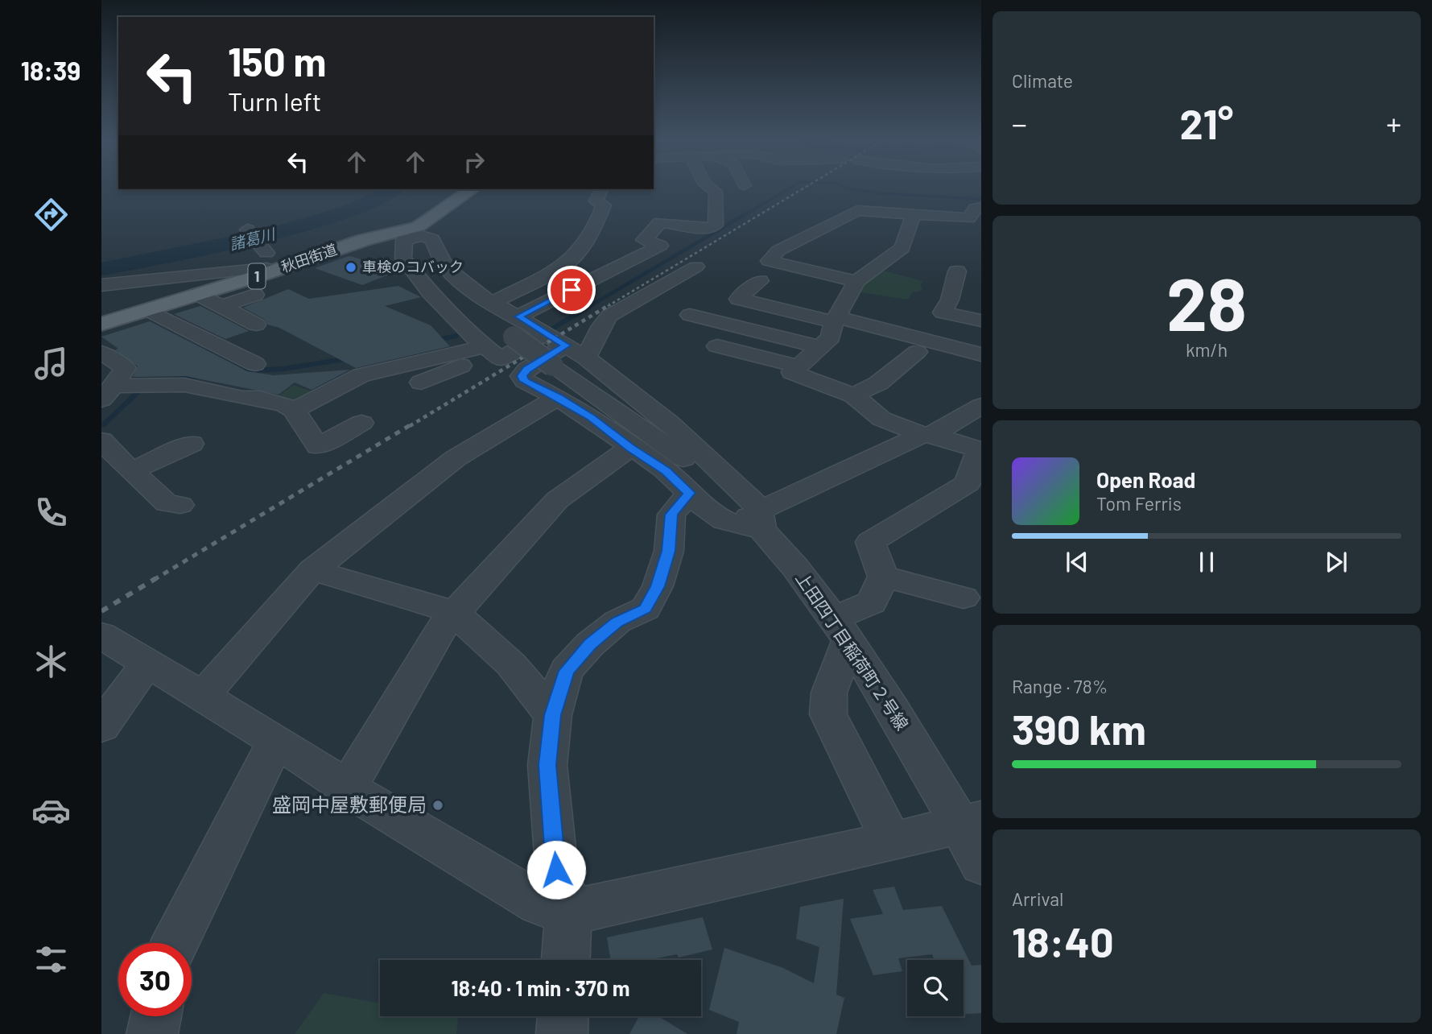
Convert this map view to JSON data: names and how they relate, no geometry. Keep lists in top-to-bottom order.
{
  "streets": {
    "main road": ["秋田街道", "1"],
    "street": ["上田四丁目稲荷町２号線"]
  },
  "crossings": [
    ["秋田街道", "上田四丁目稲荷町２号線"]
  ],
  "water": ["諸葛川"],
  "places": ["車検のコバック", "盛岡中屋敷郵便局"],
  "page": {
    "tabs": "18:39",
    "tile": [
      "Climate",
      ["28", "km/h"],
      ["Range · 78%", "390 km"],
      ["Arrival", "18:40"]
    ],
    "turn": ["150 m", "Turn left"],
    "heat": ["−", "21°", "+"],
    "song": ["Open Road", "Tom Ferris"],
    "limit": "30",
    "trip": "18:40 · 1 min · 370 m"
  }
}
